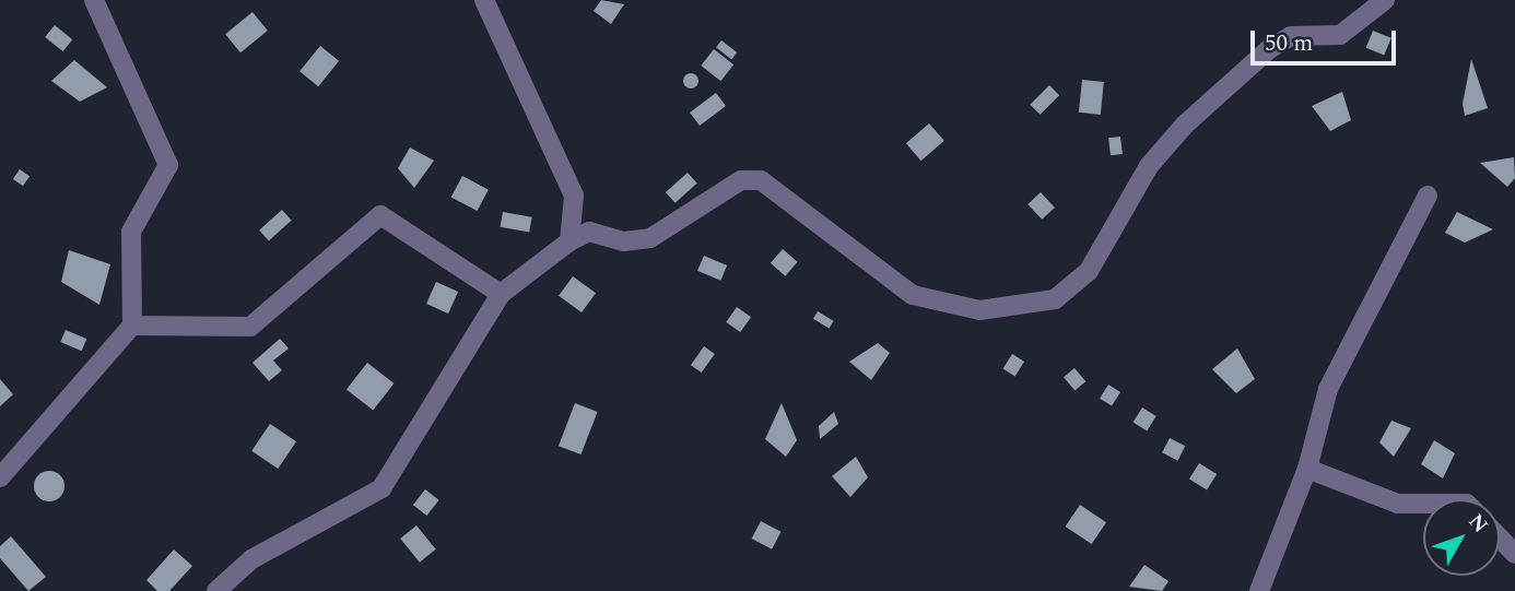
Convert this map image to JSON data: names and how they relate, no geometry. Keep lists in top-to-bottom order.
{
  "scale_bar": "50 m",
  "north": "top right"
}
